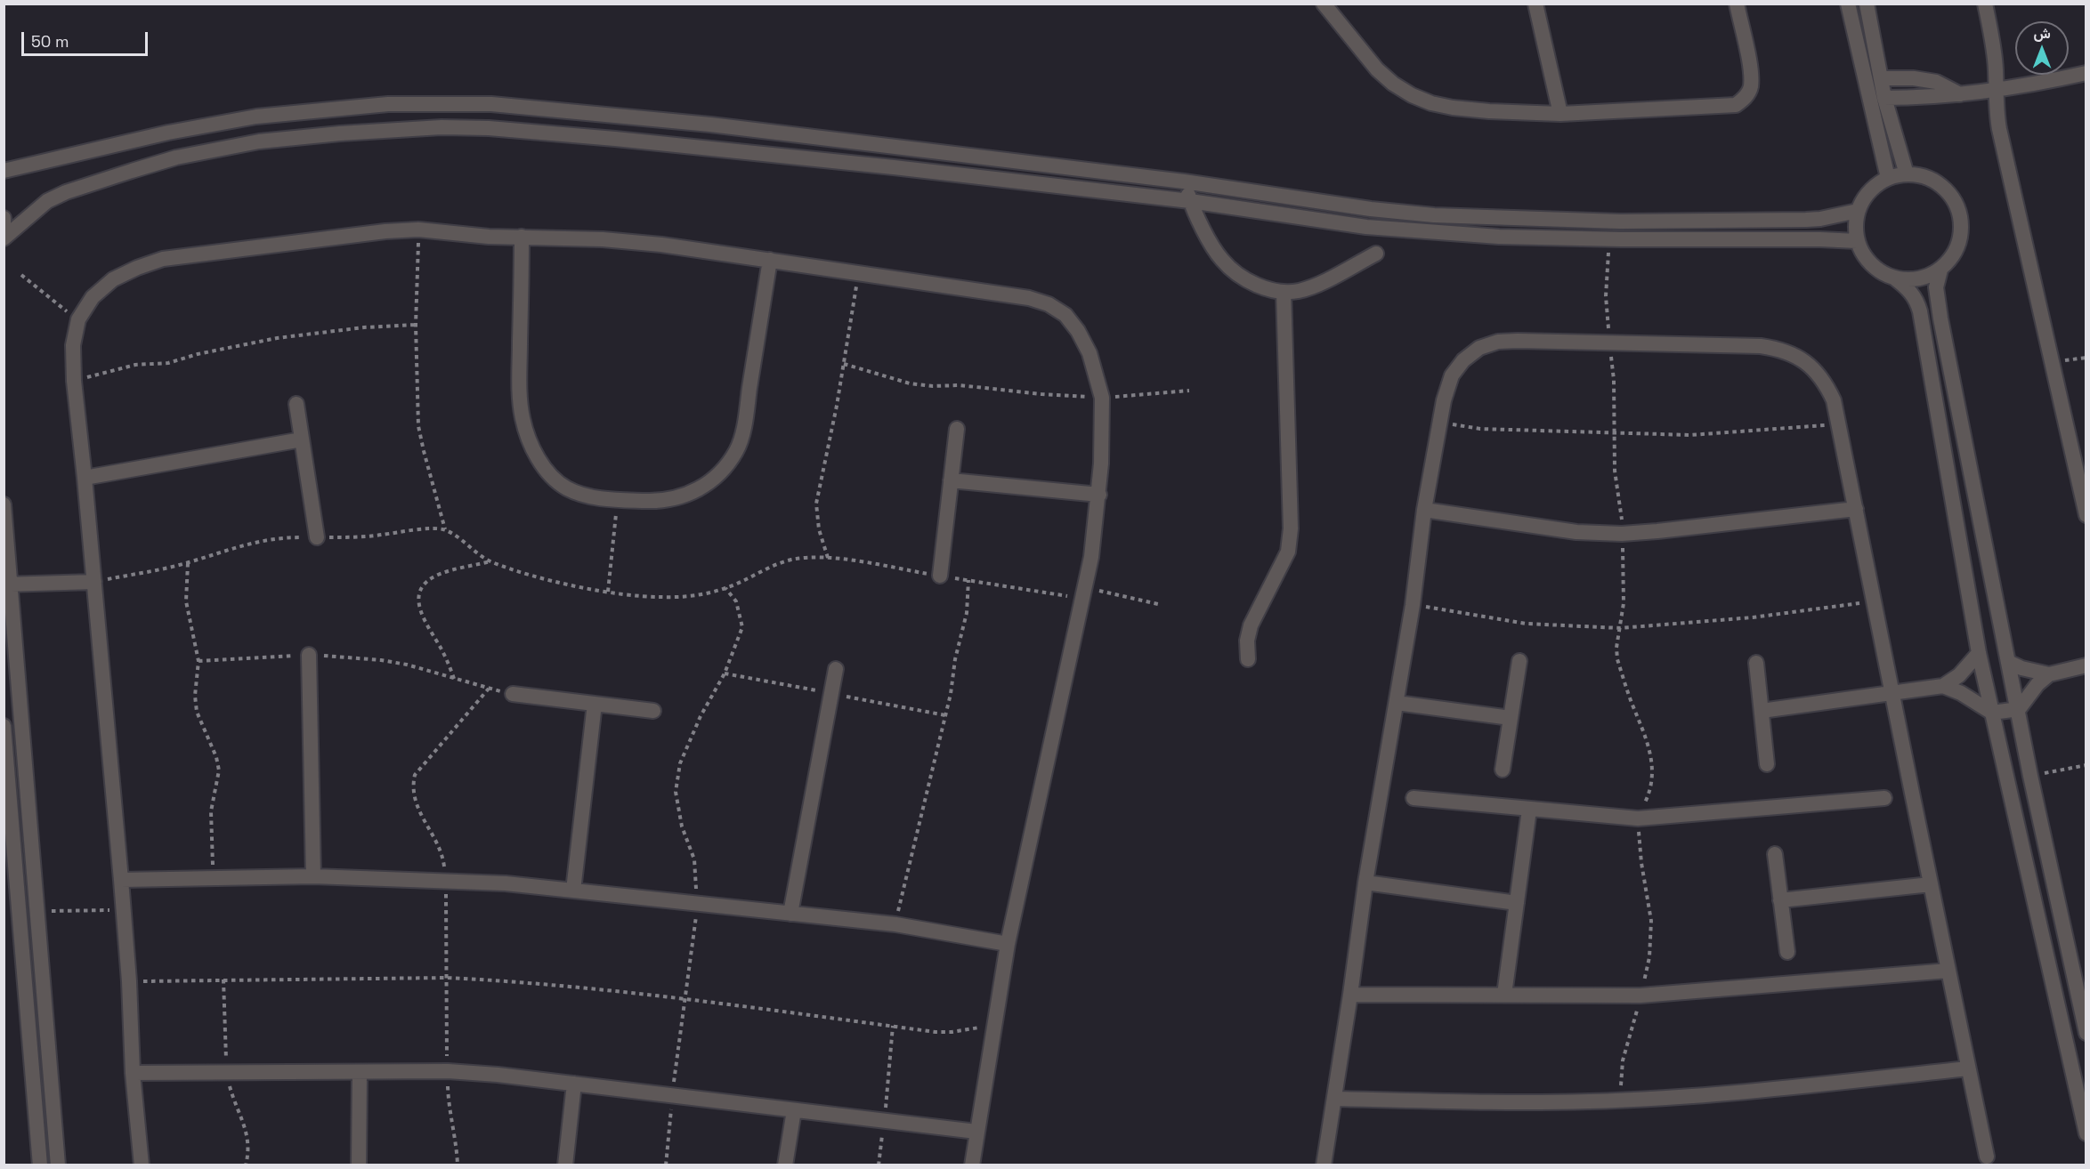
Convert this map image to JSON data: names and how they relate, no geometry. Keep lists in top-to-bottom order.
{
  "scale_bar": "50 m",
  "north": "top"
}
